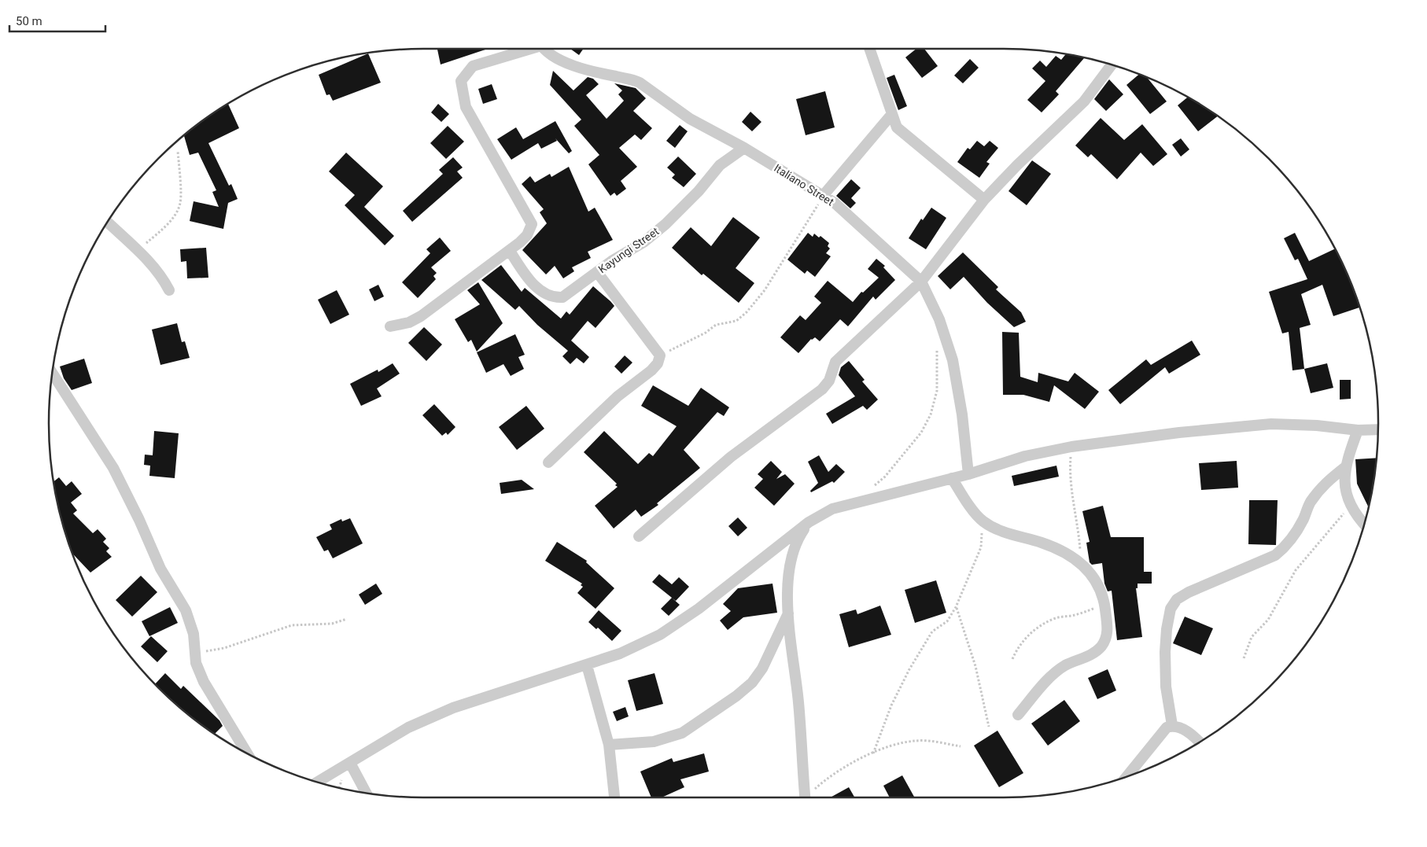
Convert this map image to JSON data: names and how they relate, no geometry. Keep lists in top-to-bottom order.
{
  "streets": {
    "street": ["Italiano Street", "Kayungi Street"]
  },
  "crossings": [
    ["Italiano Street", "Kayungi Street"]
  ],
  "scale_bar": "50 m"
}
